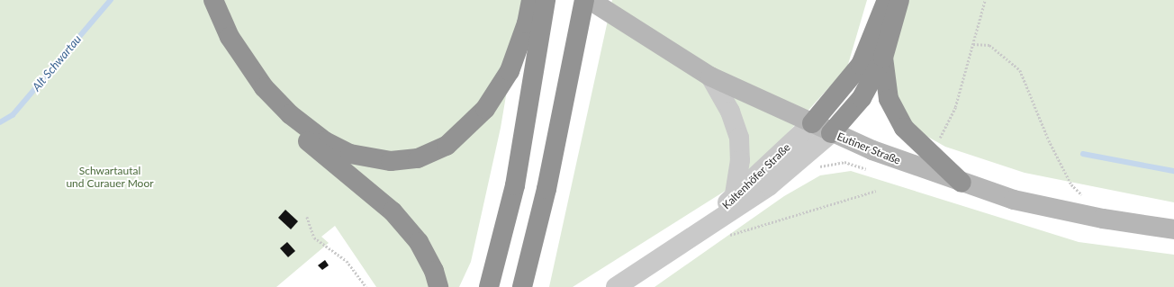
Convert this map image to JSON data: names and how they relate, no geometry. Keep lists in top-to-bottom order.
{
  "streets": {
    "main road": ["Eutiner Straße"],
    "street": ["Kaltenhöfer Straße"]
  },
  "crossings": [
    ["Eutiner Straße", "Kaltenhöfer Straße"]
  ],
  "water": ["Alt Schwartau"],
  "parks": ["Schwartautal und Curauer Moor"]
}
